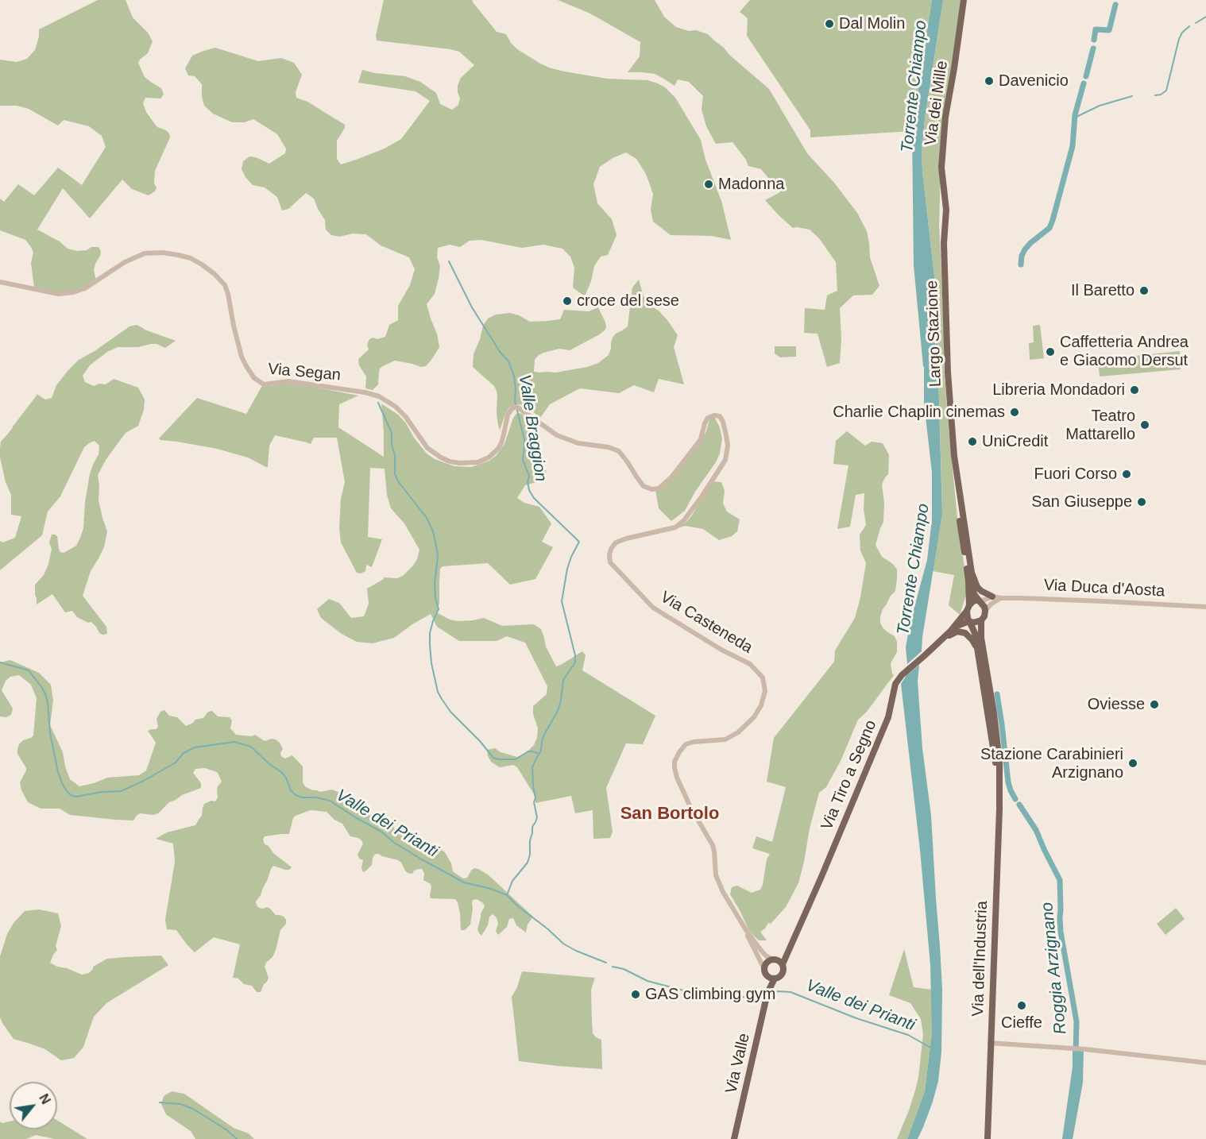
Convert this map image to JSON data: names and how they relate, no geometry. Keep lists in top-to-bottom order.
{
  "streets": {
    "main road": [
      "Via dei Mille",
      "Largo Stazione",
      "Via Tiro a Segno",
      "Via dell'Industria",
      "Via Valle"
    ],
    "street": ["Via Segan", "Via Duca d'Aosta", "Via Casteneda"]
  },
  "crossings": [
    ["Via dei Mille", "Largo Stazione"],
    ["Largo Stazione", "Via Duca d'Aosta"],
    ["Largo Stazione", "Via Tiro a Segno"],
    ["Largo Stazione", "Via dell'Industria"],
    ["Via Segan", "Via Casteneda"],
    ["Via Duca d'Aosta", "Via Tiro a Segno"],
    ["Via Duca d'Aosta", "Via dell'Industria"],
    ["Via Tiro a Segno", "Via dell'Industria"],
    ["Via Tiro a Segno", "Via Valle"]
  ],
  "districts": ["San Bortolo"],
  "water": [
    "Torrente Chiampo",
    "Valle Braggion",
    "Valle dei Prianti",
    "Roggia Arzignano"
  ],
  "places": [
    "Dal Molin",
    "Davenicio",
    "Madonna",
    "Il Baretto",
    "croce del sese",
    "Caffetteria Andrea e Giacomo Dersut",
    "Libreria Mondadori",
    "Charlie Chaplin cinemas",
    "Teatro Mattarello",
    "UniCredit",
    "Fuori Corso",
    "San Giuseppe",
    "Oviesse",
    "Stazione Carabinieri Arzignano",
    "GAS climbing gym",
    "Cieffe"
  ],
  "north": "top right"
}
